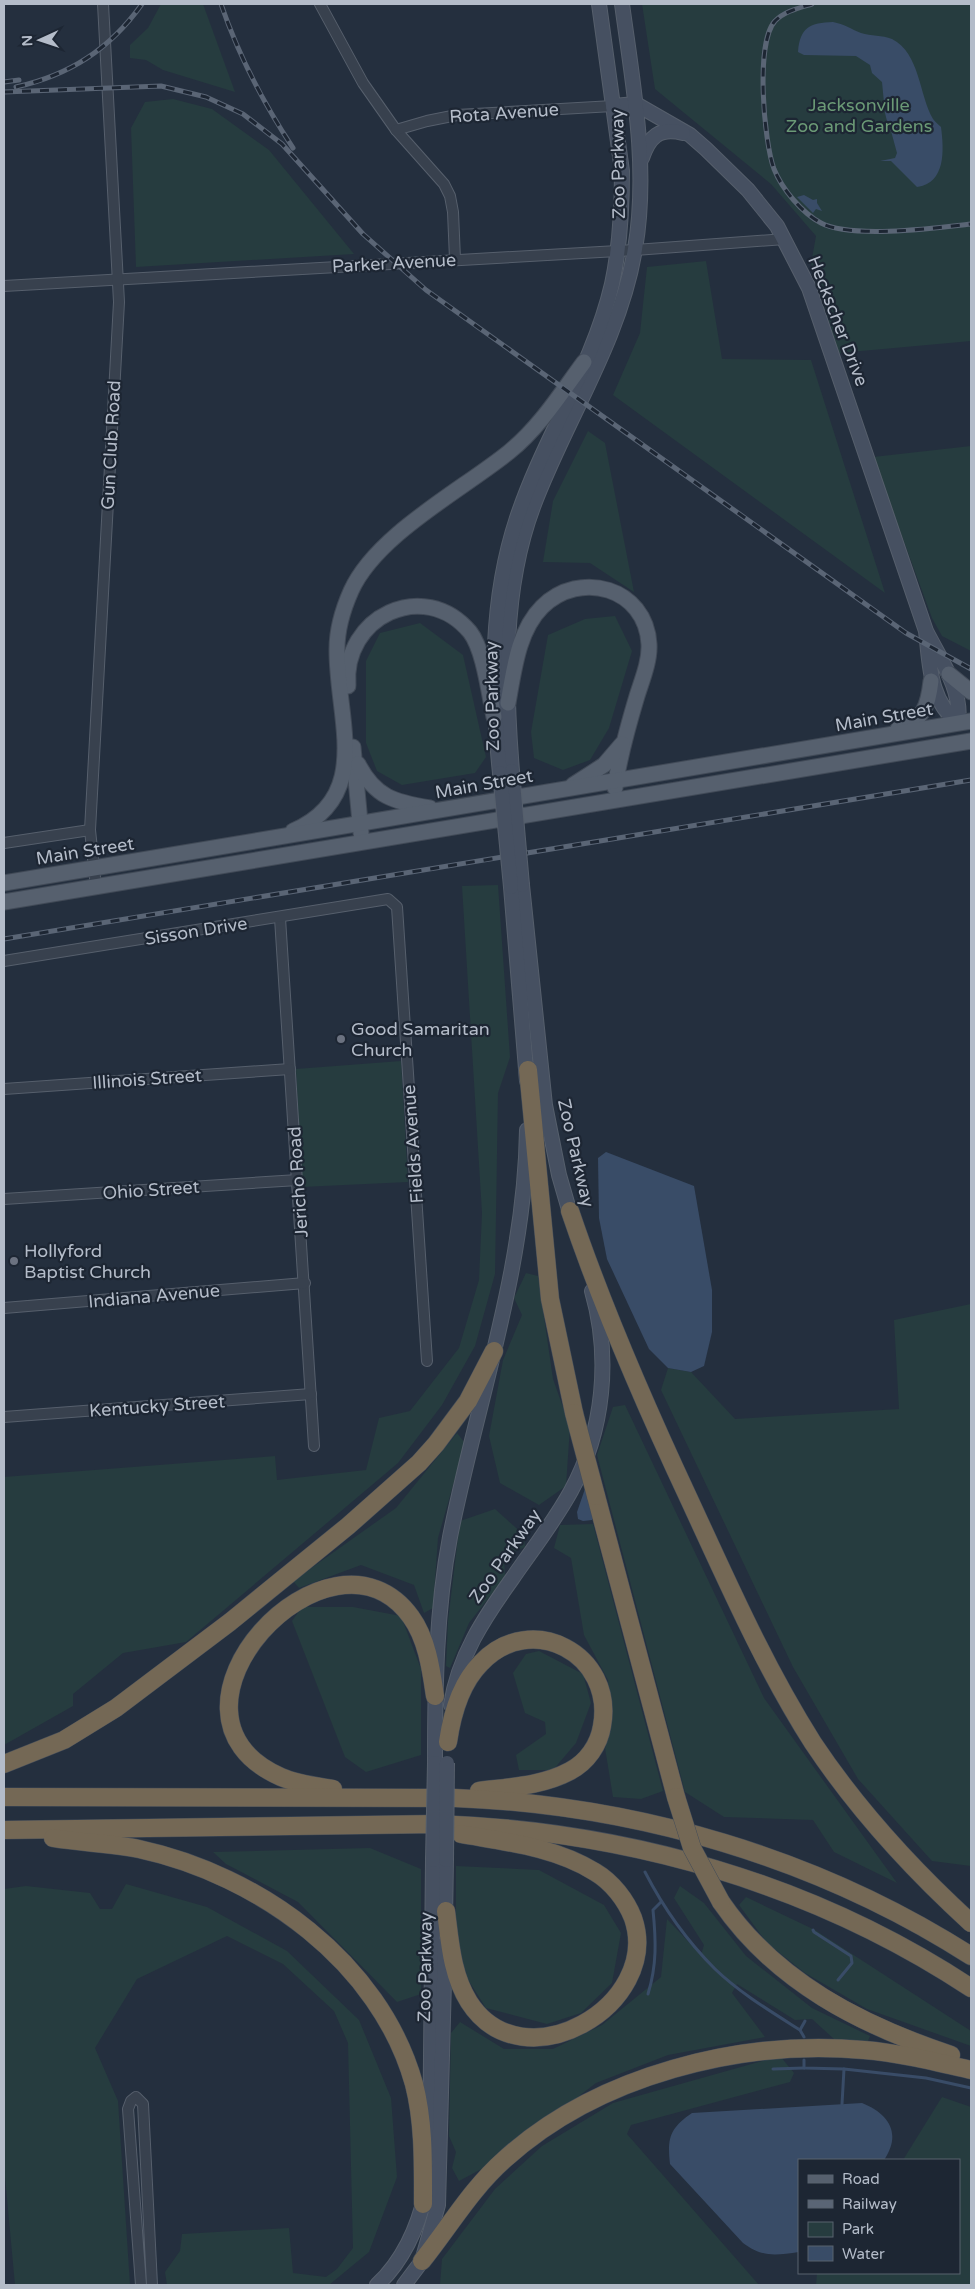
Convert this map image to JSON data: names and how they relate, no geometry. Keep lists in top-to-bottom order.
{
  "streets": {
    "main road": ["Zoo Parkway", "Heckscher Drive", "Main Street"],
    "street": [
      "Rota Avenue",
      "Parker Avenue",
      "Gun Club Road",
      "Sisson Drive",
      "Illinois Street",
      "Fields Avenue",
      "Jericho Road",
      "Ohio Street",
      "Indiana Avenue",
      "Kentucky Street"
    ]
  },
  "crossings": [
    ["Rota Avenue", "Zoo Parkway"],
    ["Zoo Parkway", "Parker Avenue"],
    ["Zoo Parkway", "Heckscher Drive"],
    ["Parker Avenue", "Heckscher Drive"],
    ["Parker Avenue", "Gun Club Road"],
    ["Heckscher Drive", "Main Street"],
    ["Gun Club Road", "Main Street"],
    ["Sisson Drive", "Fields Avenue"],
    ["Sisson Drive", "Jericho Road"],
    ["Illinois Street", "Jericho Road"],
    ["Jericho Road", "Ohio Street"],
    ["Jericho Road", "Indiana Avenue"],
    ["Jericho Road", "Kentucky Street"]
  ],
  "parks": ["Jacksonville Zoo and Gardens"],
  "places": ["Good Samaritan Church", "Hollyford Baptist Church"],
  "legend": [
    "Road",
    "Railway",
    "Park",
    "Water"
  ],
  "north": "left"
}
